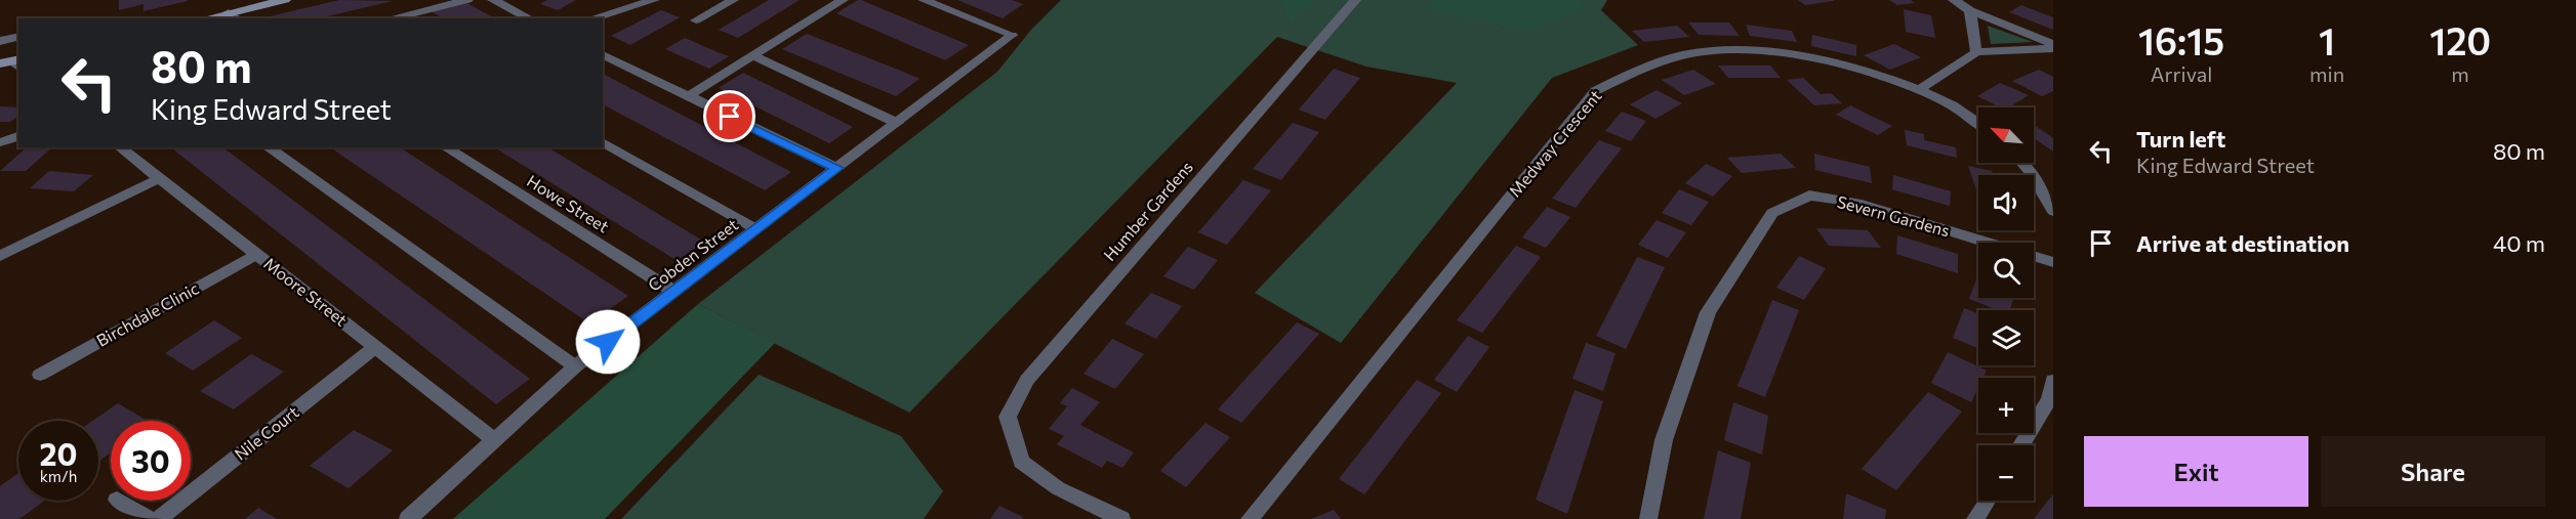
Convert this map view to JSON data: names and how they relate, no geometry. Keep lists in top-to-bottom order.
{
  "streets": {
    "street": [
      "Medway Crescent",
      "Howe Street",
      "Humber Gardens",
      "Severn Gardens",
      "Cobden Street",
      "Moore Street",
      "Birchdale Clinic",
      "Nile Court"
    ]
  },
  "crossings": [
    ["Howe Street", "Cobden Street"],
    ["Cobden Street", "Moore Street"],
    ["Moore Street", "Birchdale Clinic"],
    ["Moore Street", "Nile Court"]
  ],
  "north": "top left",
  "page": {
    "eta": [
      "16:15",
      "Arrival",
      "1",
      "min",
      "120",
      "m"
    ],
    "turn": ["80 m", "King Edward Street"],
    "list": [
      {
        "name": "Turn left",
        "note": "King Edward Street",
        "value": "80 m"
      },
      {
        "name": "Arrive at destination",
        "value": "40 m"
      }
    ],
    "map_buttons": ["+", "−"],
    "speed": "20 km/h",
    "limit": "30",
    "buttons": ["Exit", "Share"]
  }
}
